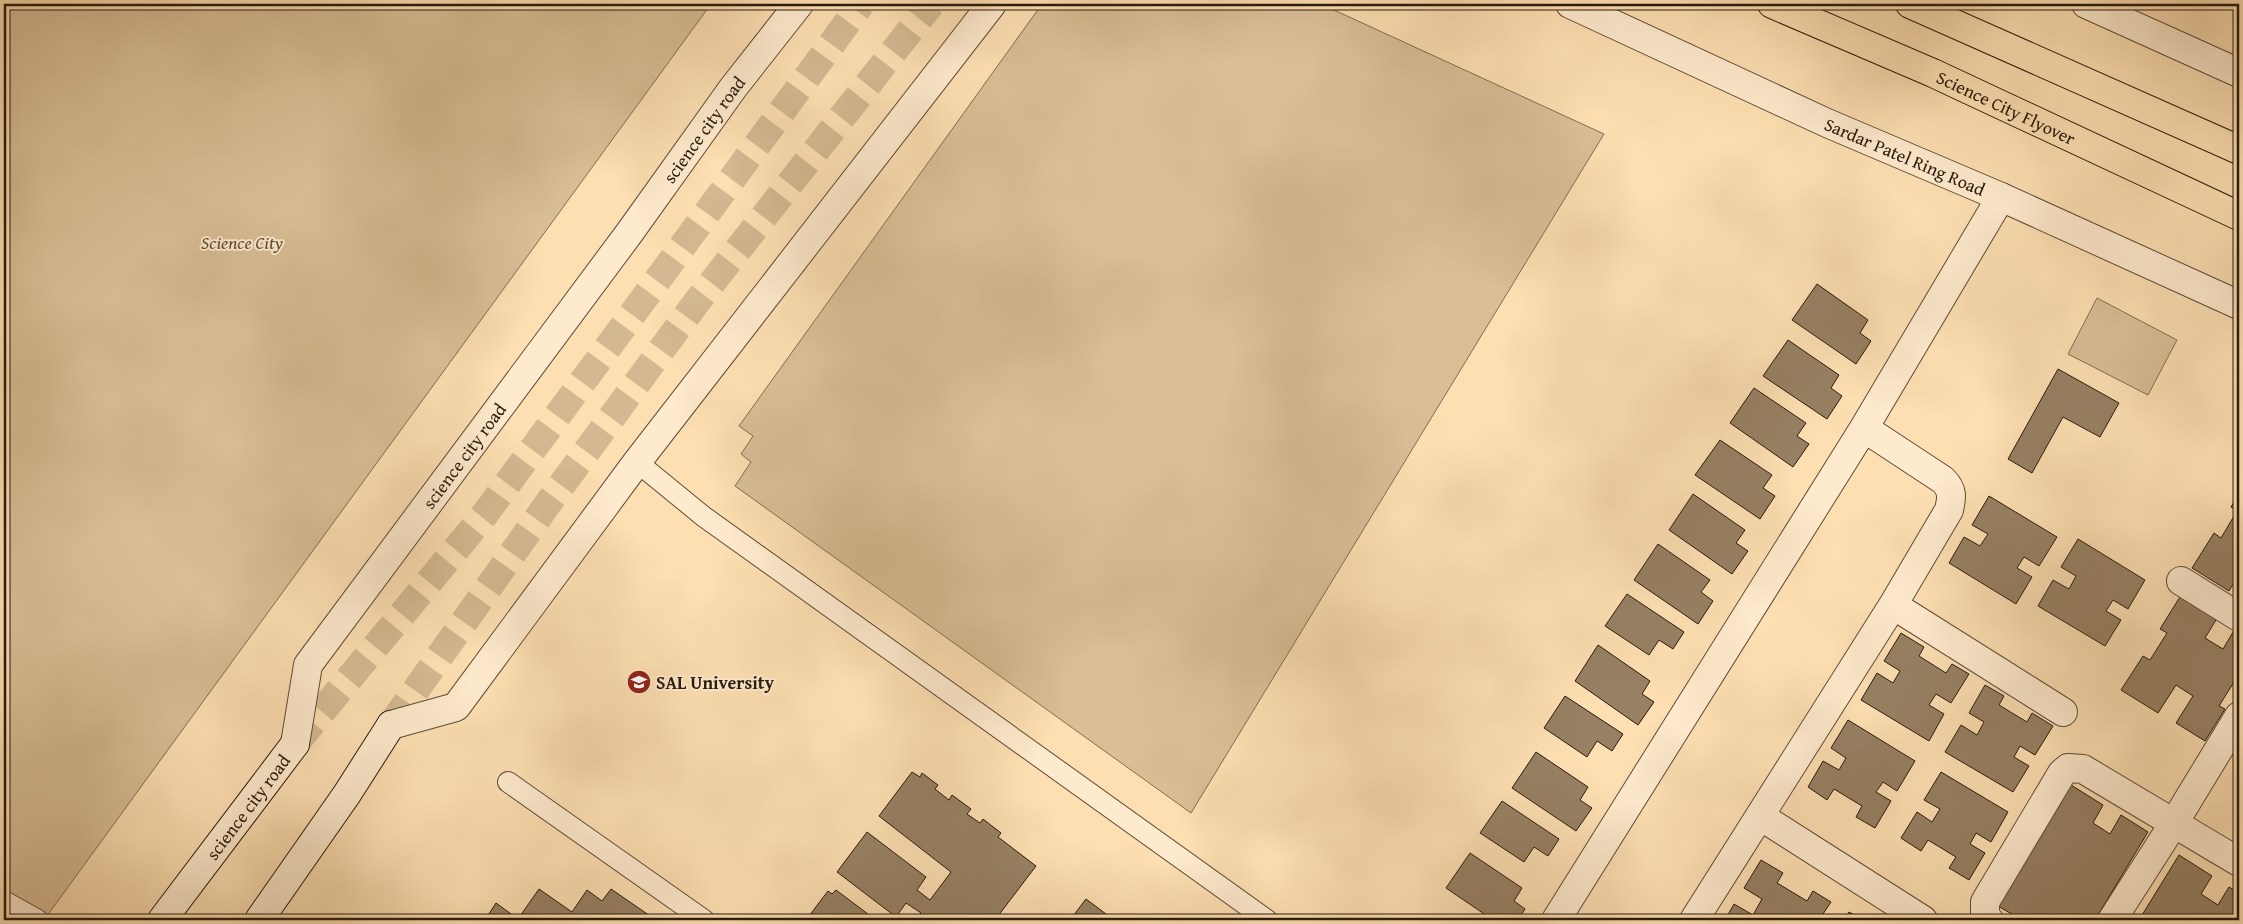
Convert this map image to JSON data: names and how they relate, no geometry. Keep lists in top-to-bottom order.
{
  "streets": {
    "highway": ["Science City Flyover"],
    "street": ["science city road", "Sardar Patel Ring Road"]
  },
  "parks": ["Science City"],
  "places": {
    "school or university": ["SAL University"]
  }
}
